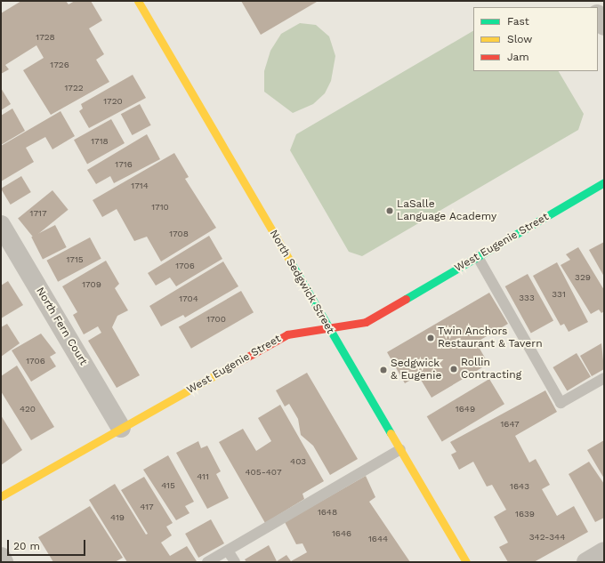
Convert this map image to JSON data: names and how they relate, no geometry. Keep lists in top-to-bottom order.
{
  "streets": {
    "street": ["West Eugenie Street", "North Sedgwick Street", "North Fern Court"]
  },
  "crossings": [
    ["West Eugenie Street", "North Sedgwick Street"],
    ["West Eugenie Street", "North Fern Court"]
  ],
  "places": [
    "LaSalle Language Academy",
    "Twin Anchors Restaurant & Tavern",
    "Rollin Contracting",
    "Sedgwick & Eugenie"
  ],
  "house_numbers": [
    "1728",
    "1726",
    "1722",
    "1720",
    "1718",
    "1716",
    "1714",
    "1710",
    "1717",
    "1708",
    "1715",
    "1706",
    "329",
    "1709",
    "331",
    "333",
    "1704",
    "1700",
    "1706",
    "420",
    "1649",
    "1647",
    "403",
    "405-407",
    "411",
    "415",
    "1643",
    "417",
    "1648",
    "1639",
    "419",
    "1646",
    "342-344",
    "1644"
  ],
  "legend": ["Fast", "Slow", "Jam"],
  "scale_bar": "20 m"
}
